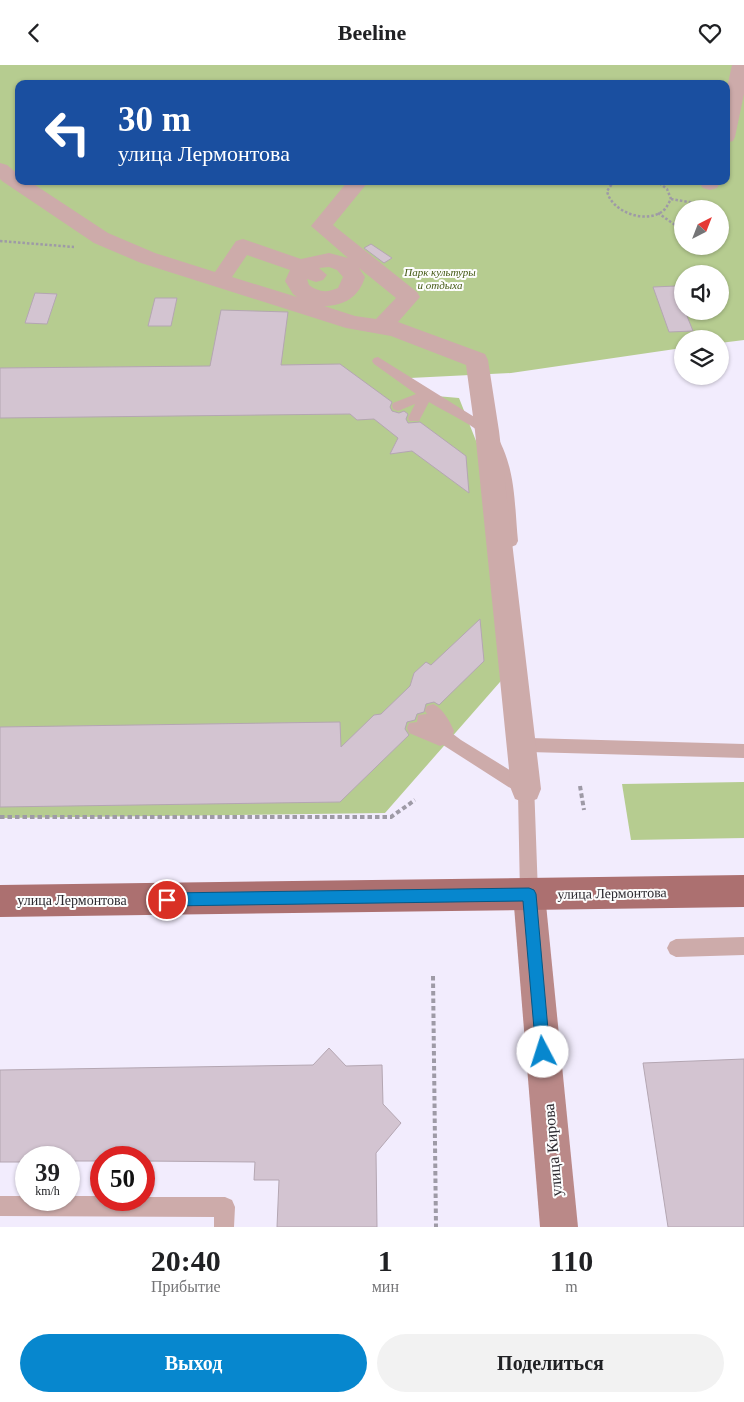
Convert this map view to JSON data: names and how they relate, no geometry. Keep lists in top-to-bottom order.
{
  "streets": {
    "main road": ["улица Лермонтова", "улица Кирова"]
  },
  "crossings": [
    ["улица Лермонтова", "улица Кирова"]
  ],
  "parks": ["Парк культуры и отдыха"],
  "north": "top right",
  "page": {
    "header": "Beeline",
    "turn": ["30 m", "улица Лермонтова"],
    "speed": "39 km/h",
    "limit": "50",
    "eta": [
      "20:40",
      "Прибытие",
      "1",
      "мин",
      "110",
      "m"
    ],
    "buttons": ["Выход", "Поделиться"]
  }
}
